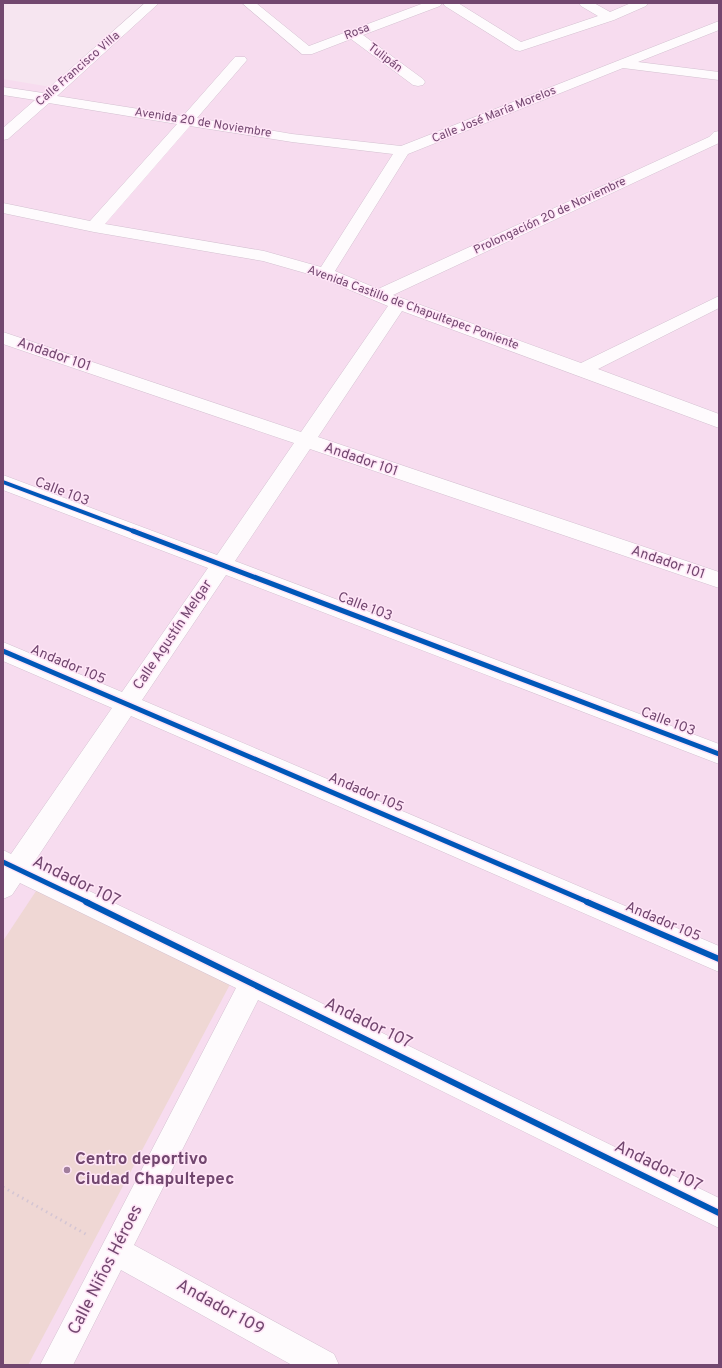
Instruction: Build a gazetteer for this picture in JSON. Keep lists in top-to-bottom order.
{
  "streets": {
    "street": [
      "Rosa",
      "Tulipán",
      "Calle Francisco Villa",
      "Calle José María Morelos",
      "Avenida 20 de Noviembre",
      "Prolongación 20 de Noviembre",
      "Avenida Castillo de Chapultepec Poniente",
      "Andador 101",
      "Calle 103",
      "Calle Agustín Melgar",
      "Andador 105",
      "Andador 107",
      "Calle Niños Héroes",
      "Andador 109"
    ]
  },
  "crossings": [
    ["Rosa", "Tulipán"],
    ["Calle Francisco Villa", "Avenida 20 de Noviembre"],
    ["Calle José María Morelos", "Avenida 20 de Noviembre"],
    ["Prolongación 20 de Noviembre", "Avenida Castillo de Chapultepec Poniente"],
    ["Avenida Castillo de Chapultepec Poniente", "Calle Agustín Melgar"],
    ["Andador 101", "Calle Agustín Melgar"],
    ["Calle 103", "Calle Agustín Melgar"],
    ["Calle Agustín Melgar", "Andador 105"],
    ["Calle Agustín Melgar", "Andador 107"],
    ["Andador 107", "Calle Niños Héroes"],
    ["Calle Niños Héroes", "Andador 109"]
  ],
  "places": ["Centro deportivo Ciudad Chapultepec"]
}
